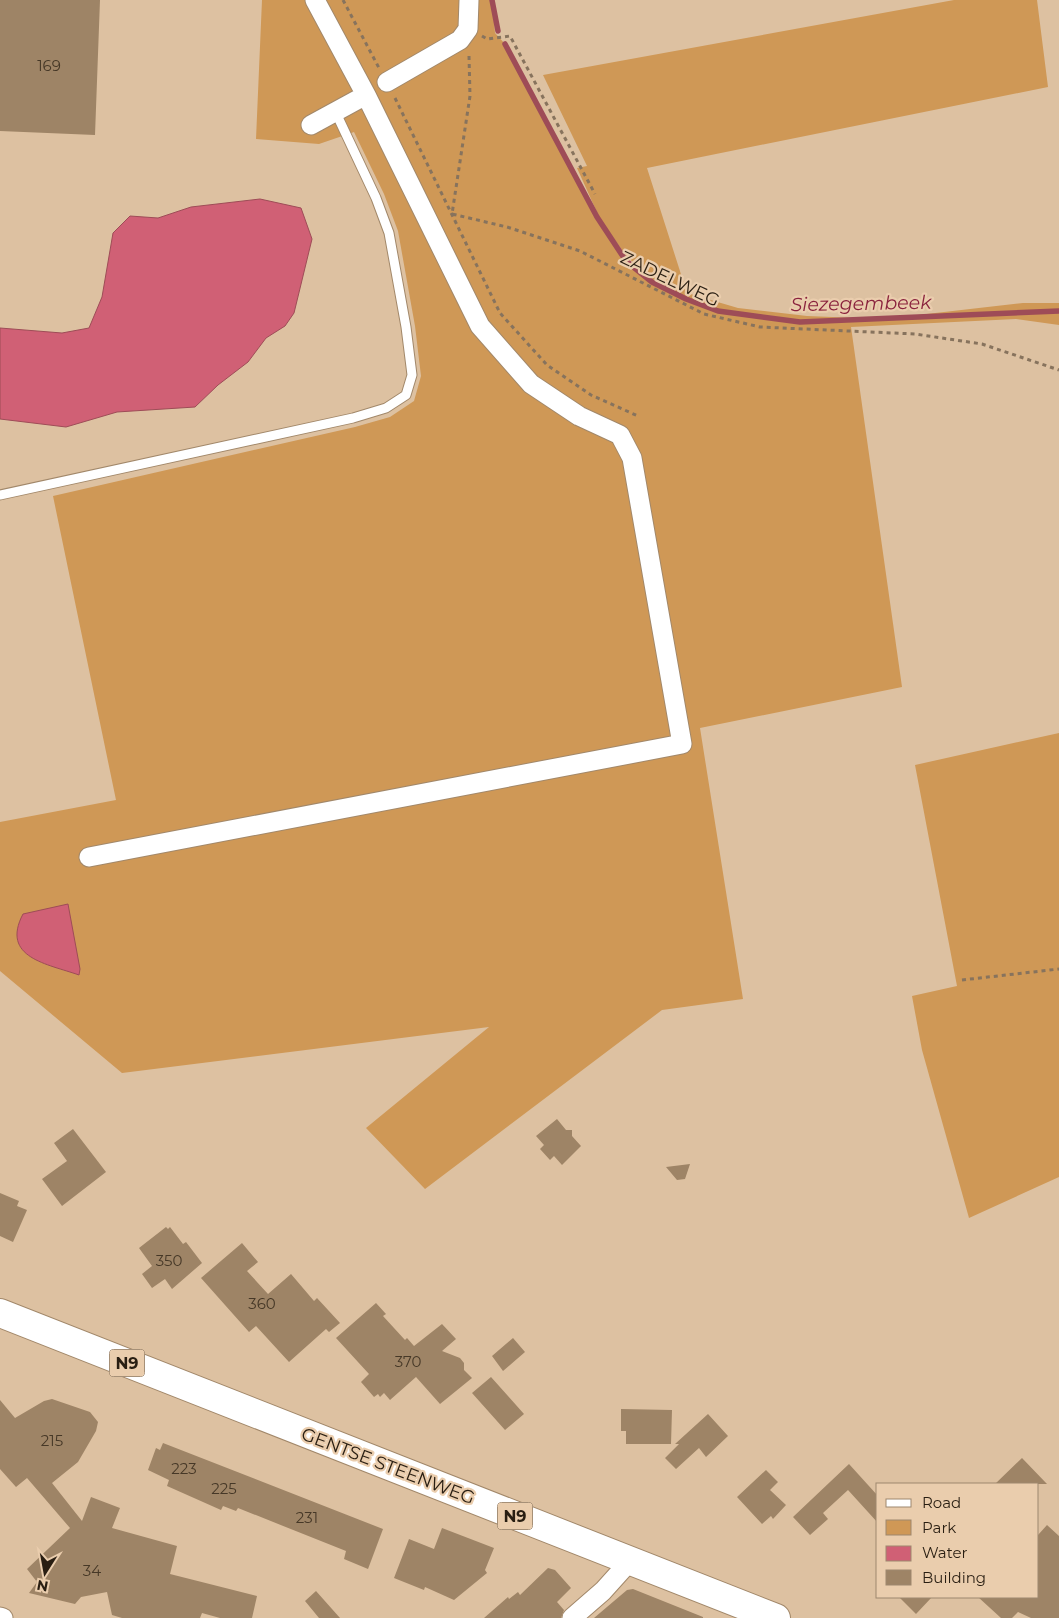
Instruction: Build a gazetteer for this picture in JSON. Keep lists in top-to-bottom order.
{
  "streets": {
    "main road": ["N9", "GENTSE STEENWEG"],
    "path": ["ZADELWEG"]
  },
  "water": ["Siezegembeek"],
  "house_numbers": [
    "169",
    "350",
    "360",
    "370",
    "215",
    "223",
    "225",
    "231",
    "34"
  ],
  "legend": [
    "Road",
    "Park",
    "Water",
    "Building"
  ],
  "north": "bottom"
}
